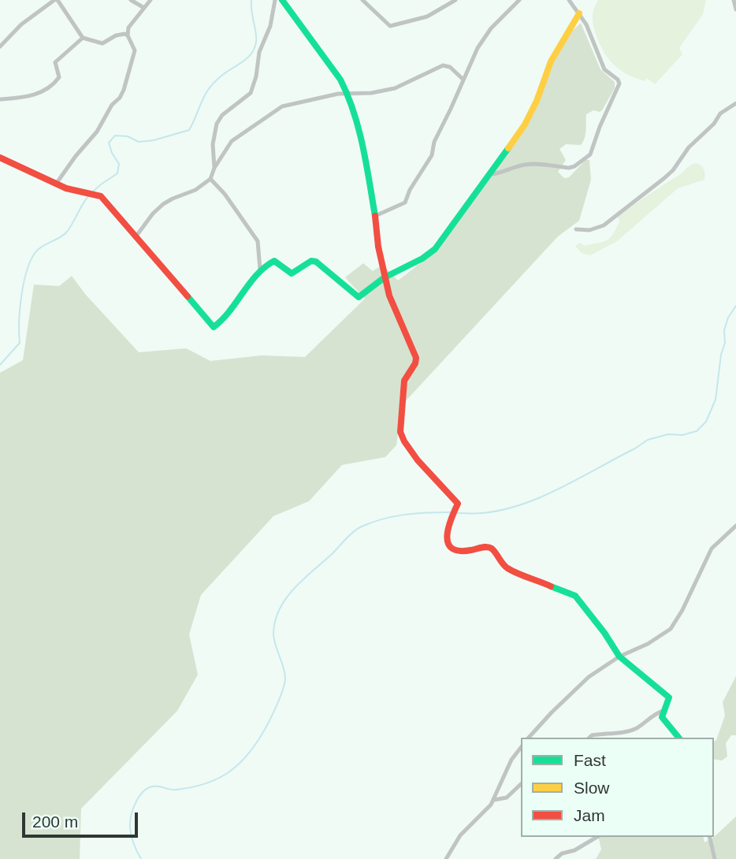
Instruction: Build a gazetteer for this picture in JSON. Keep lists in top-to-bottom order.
{
  "legend": ["Fast", "Slow", "Jam"],
  "scale_bar": "200 m"
}
